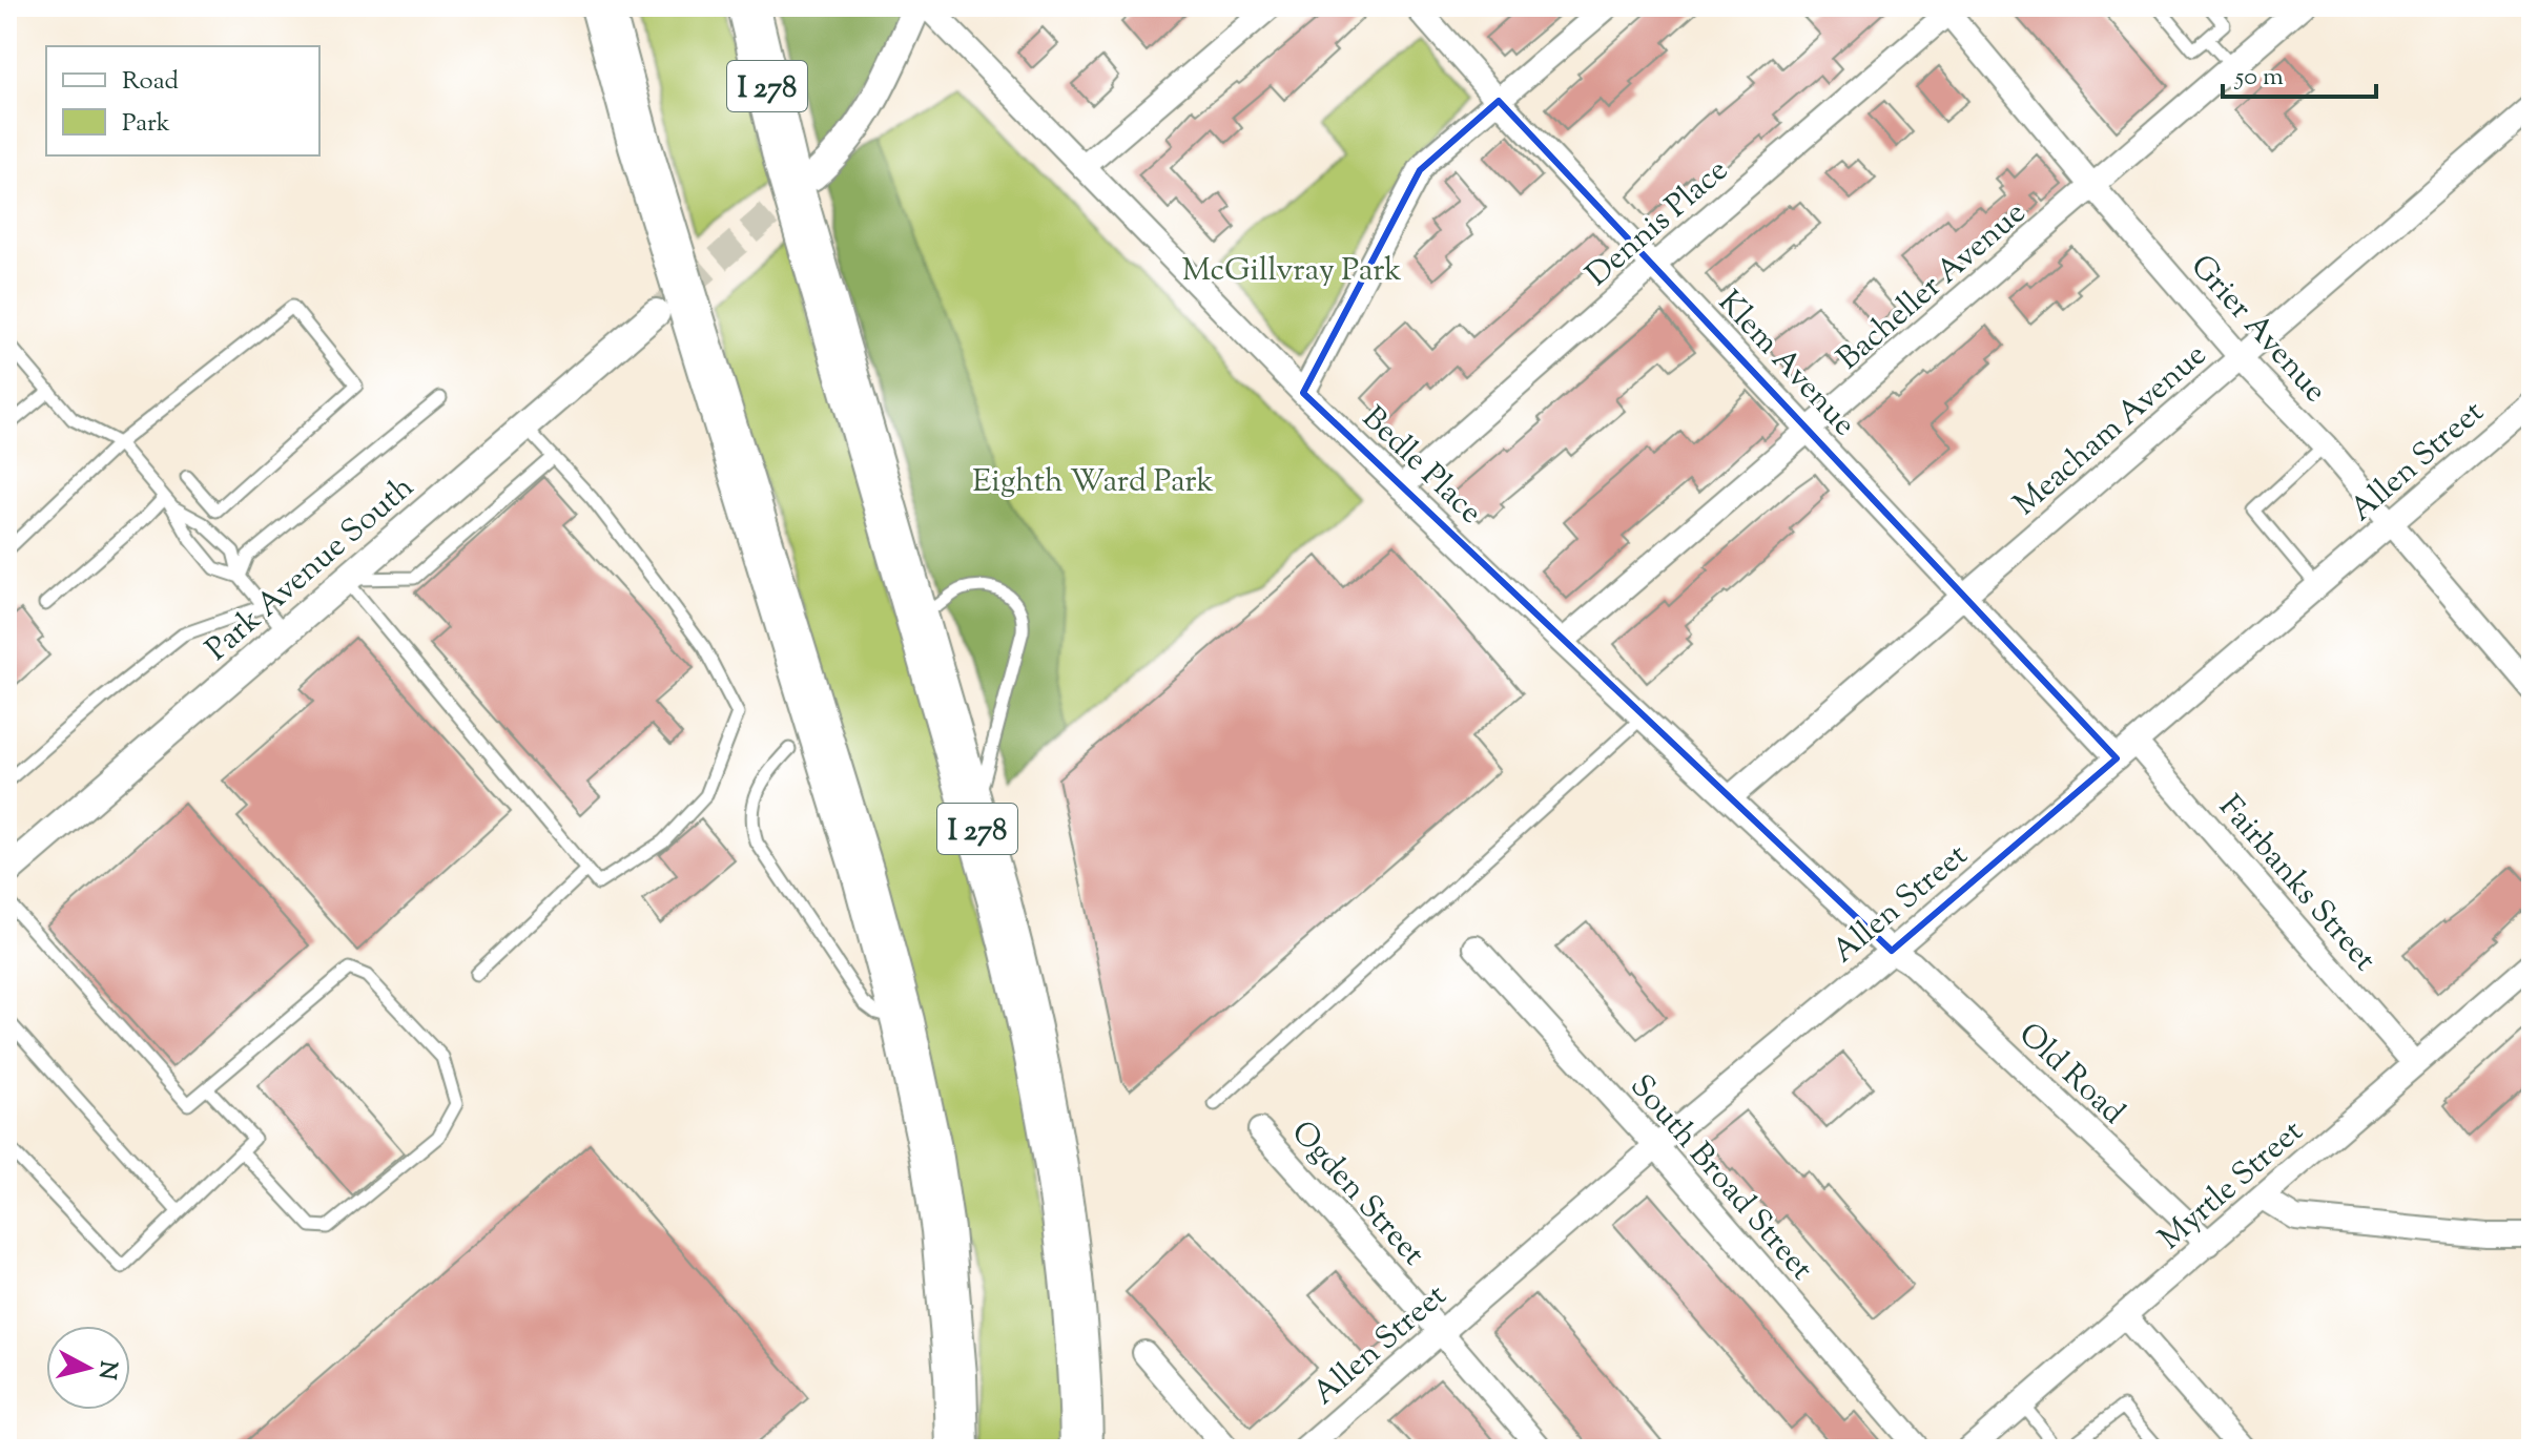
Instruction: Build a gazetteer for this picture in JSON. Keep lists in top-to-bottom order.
{
  "streets": {
    "highway": ["I 278"],
    "street": [
      "Dennis Place",
      "Bacheller Avenue",
      "Grier Avenue",
      "Klem Avenue",
      "Meacham Avenue",
      "Allen Street",
      "Bedle Place",
      "Park Avenue South",
      "Fairbanks Street",
      "Old Road",
      "South Broad Street",
      "Myrtle Street",
      "Ogden Street"
    ]
  },
  "crossings": [
    ["Dennis Place", "Grier Avenue"],
    ["Dennis Place", "Klem Avenue"],
    ["Dennis Place", "Bedle Place"],
    ["Bacheller Avenue", "Grier Avenue"],
    ["Bacheller Avenue", "Klem Avenue"],
    ["Bacheller Avenue", "Bedle Place"],
    ["Grier Avenue", "Meacham Avenue"],
    ["Grier Avenue", "Allen Street"],
    ["Klem Avenue", "Meacham Avenue"],
    ["Klem Avenue", "Allen Street"],
    ["Meacham Avenue", "Bedle Place"],
    ["Allen Street", "Bedle Place"],
    ["Allen Street", "Fairbanks Street"],
    ["Allen Street", "Old Road"],
    ["Allen Street", "South Broad Street"],
    ["Allen Street", "Ogden Street"],
    ["Bedle Place", "Old Road"],
    ["Fairbanks Street", "Myrtle Street"],
    ["Old Road", "Myrtle Street"]
  ],
  "parks": ["McGillvray Park", "Eighth Ward Park"],
  "legend": ["Road", "Park"],
  "scale_bar": "50 m",
  "north": "right"
}
